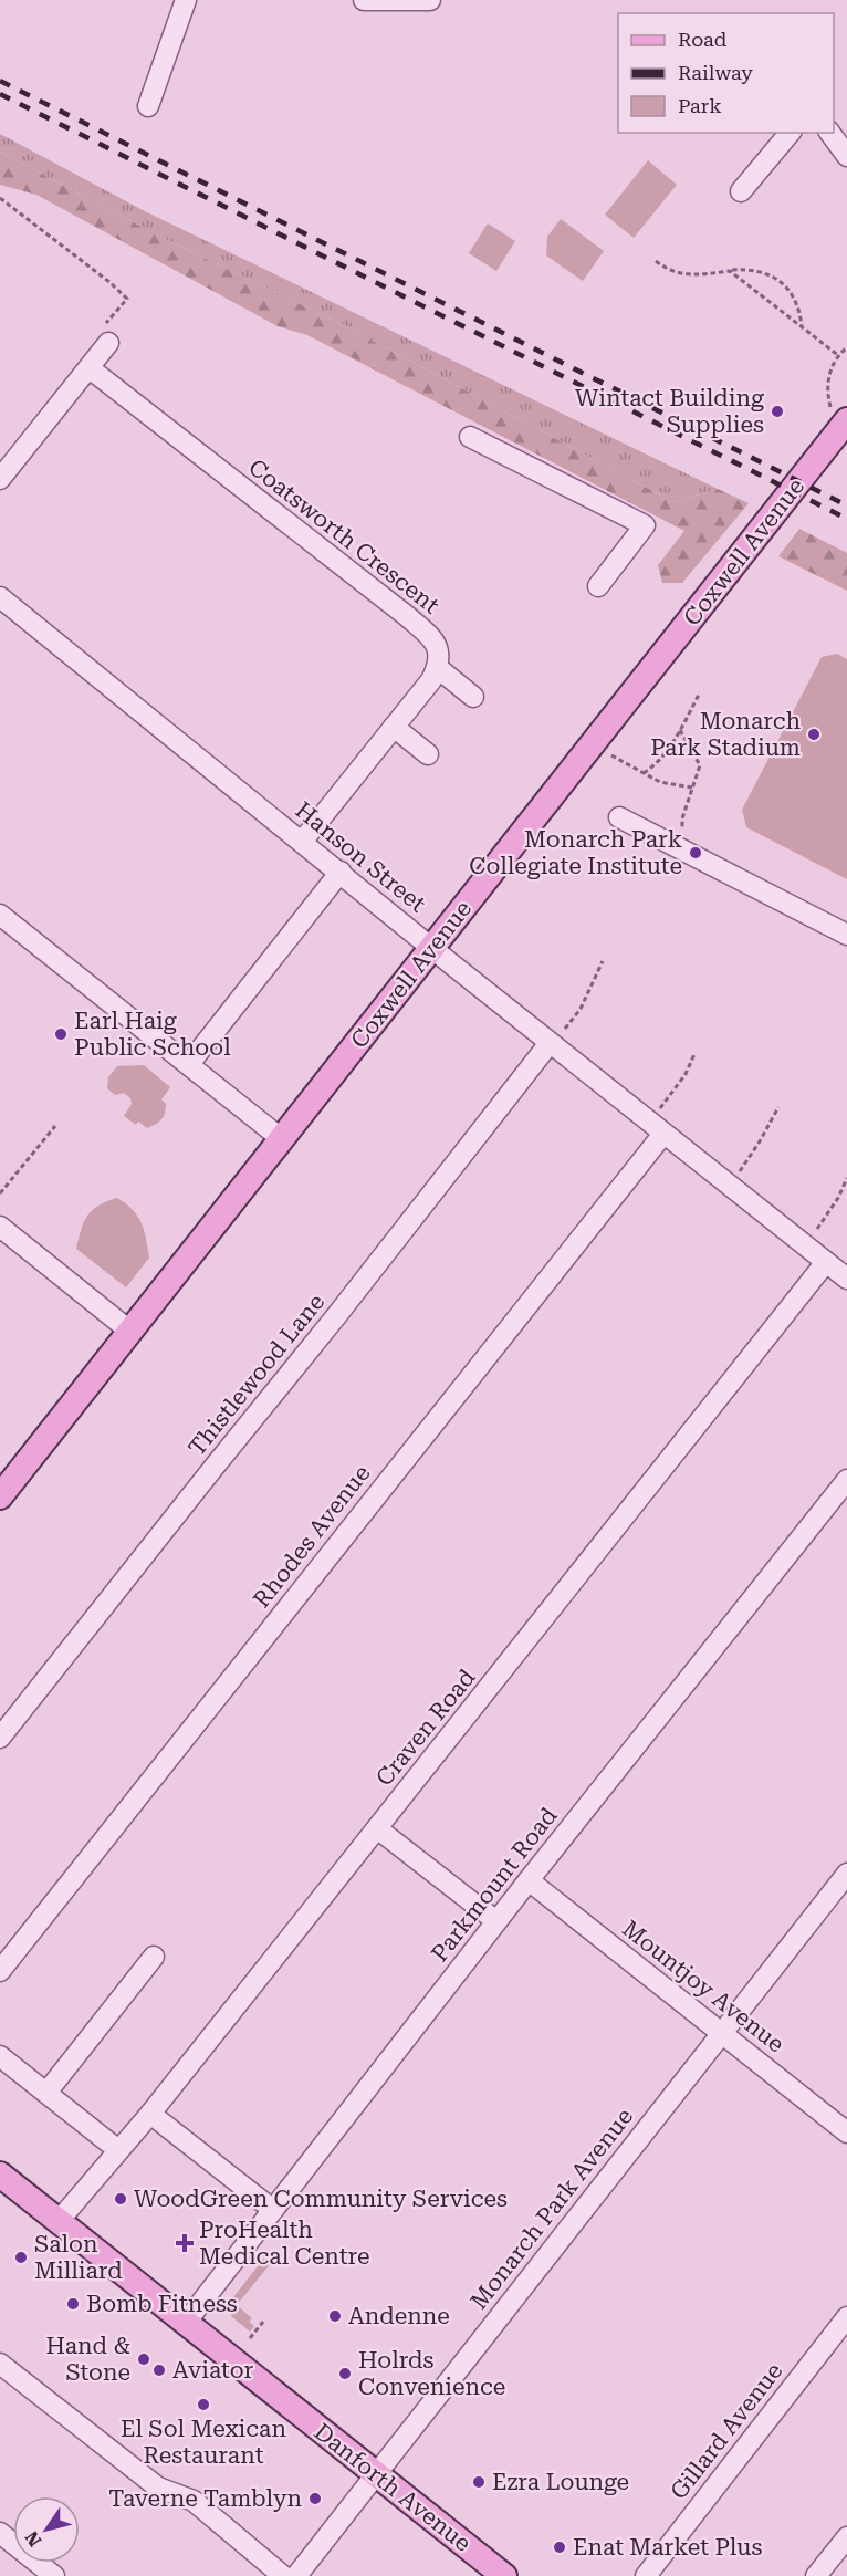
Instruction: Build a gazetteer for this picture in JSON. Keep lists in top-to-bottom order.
{
  "streets": {
    "main road": ["Coxwell Avenue", "Danforth Avenue"],
    "street": [
      "Coatsworth Crescent",
      "Hanson Street",
      "Thistlewood Lane",
      "Rhodes Avenue",
      "Craven Road",
      "Parkmount Road",
      "Mountjoy Avenue",
      "Monarch Park Avenue",
      "Gillard Avenue"
    ]
  },
  "crossings": [
    ["Coxwell Avenue", "Hanson Street"],
    ["Hanson Street", "Thistlewood Lane"],
    ["Hanson Street", "Rhodes Avenue"],
    ["Hanson Street", "Craven Road"],
    ["Craven Road", "Danforth Avenue"],
    ["Parkmount Road", "Mountjoy Avenue"],
    ["Parkmount Road", "Danforth Avenue"],
    ["Mountjoy Avenue", "Monarch Park Avenue"],
    ["Monarch Park Avenue", "Danforth Avenue"]
  ],
  "places": {
    "other": [
      "Wintact Building Supplies",
      "Monarch Park Stadium",
      "Monarch Park Collegiate Institute",
      "Earl Haig Public School",
      "WoodGreen Community Services",
      "Salon Milliard",
      "Bomb Fitness",
      "Andenne",
      "Hand & Stone",
      "Aviator",
      "Holrds Convenience",
      "El Sol Mexican Restaurant",
      "Ezra Lounge",
      "Taverne Tamblyn",
      "Enat Market Plus"
    ],
    "health": ["ProHealth Medical Centre"]
  },
  "legend": ["Road", "Railway", "Park"],
  "north": "bottom left"
}
